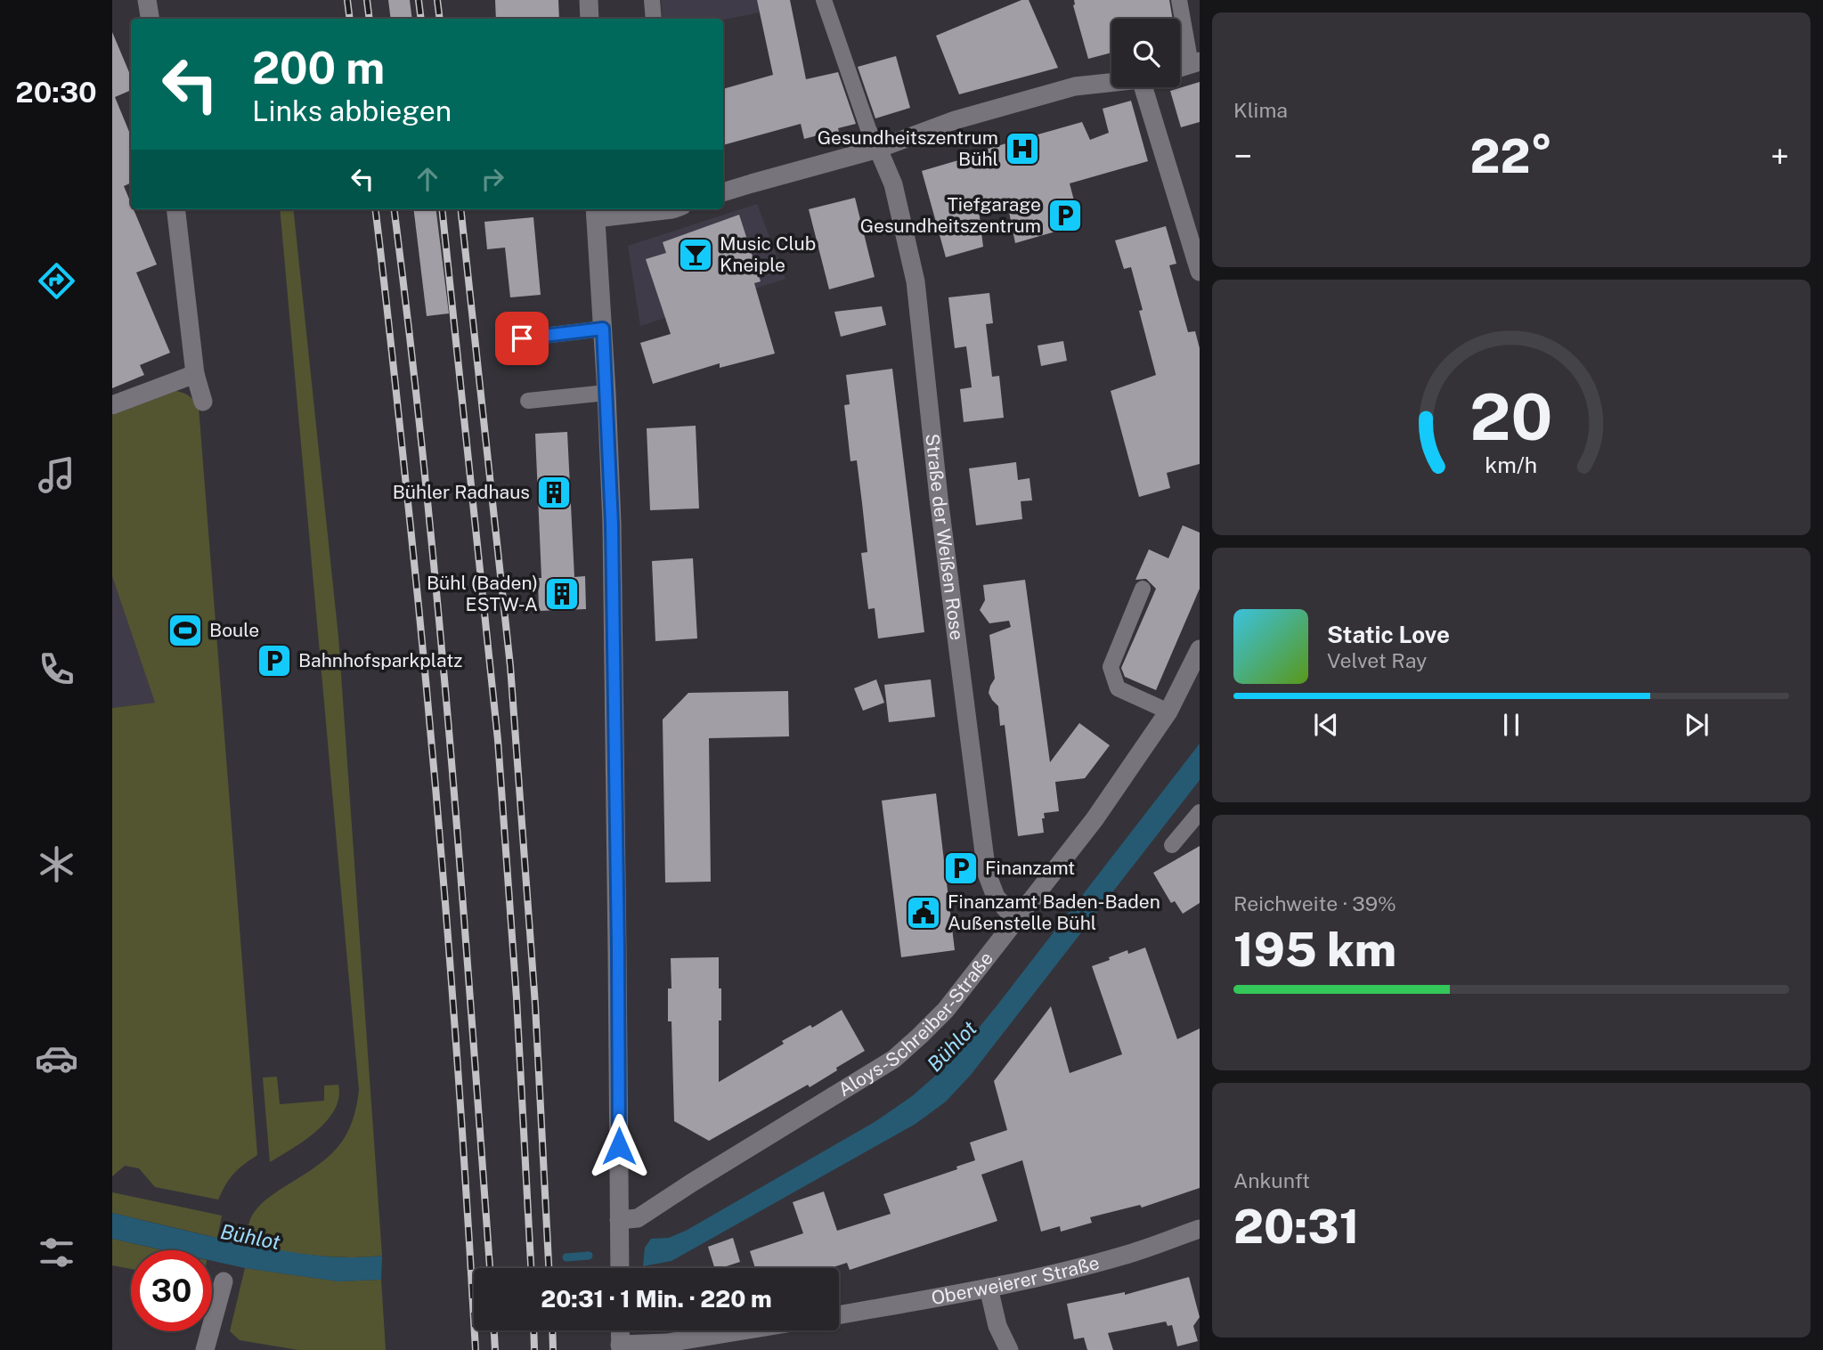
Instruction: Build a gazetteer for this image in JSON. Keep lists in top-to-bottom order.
{
  "streets": {
    "street": ["Straße der Weißen Rose", "Aloys-Schreiber-Straße", "Oberweierer Straße"]
  },
  "crossings": [
    ["Straße der Weißen Rose", "Aloys-Schreiber-Straße"]
  ],
  "water": ["Bühlot"],
  "places": {
    "hospital": ["Gesundheitszentrum Bühl"],
    "parking": ["Tiefgarage Gesundheitszentrum", "Bahnhofsparkplatz", "Finanzamt"],
    "bar": ["Music Club Kneiple"],
    "building": ["Bühler Radhaus", "Bühl (Baden) ESTW-A"],
    "sports": ["Boule"],
    "public building": ["Finanzamt Baden-Baden Außenstelle Bühl"]
  },
  "page": {
    "tabs": "20:30",
    "tile": [
      "Klima",
      ["Reichweite · 39%", "195 km"],
      ["Ankunft", "20:31"]
    ],
    "turn": ["200 m", "Links abbiegen"],
    "heat": ["−", "22°", "+"],
    "song": ["Static Love", "Velvet Ray"],
    "limit": "30",
    "trip": "20:31 · 1 Min. · 220 m",
    "gauge": ["20", "km/h"]
  }
}
